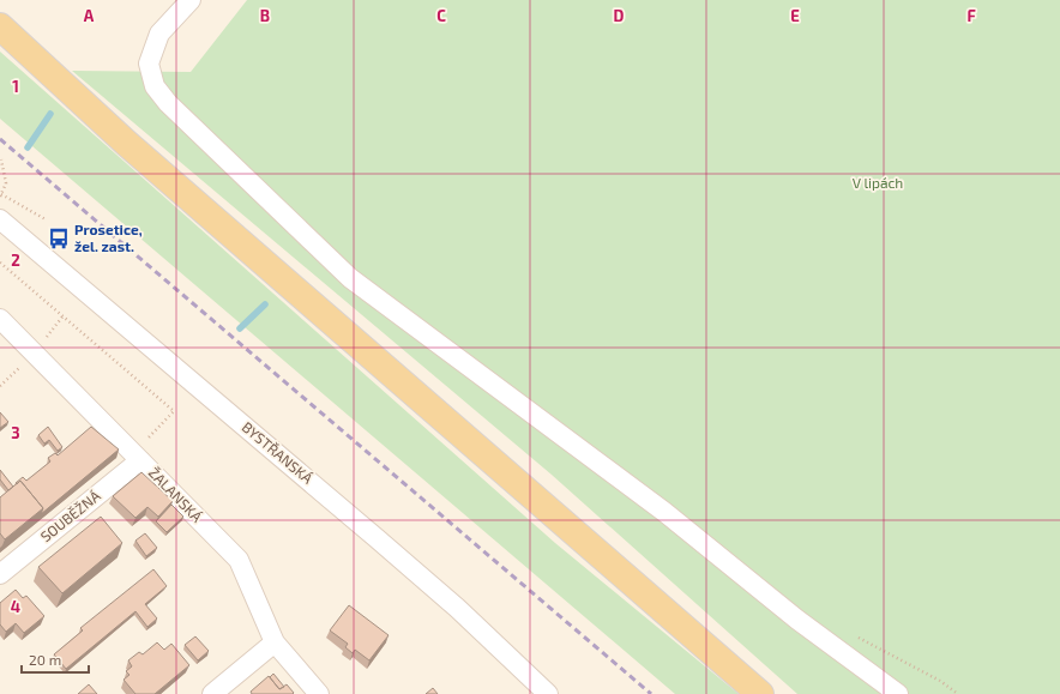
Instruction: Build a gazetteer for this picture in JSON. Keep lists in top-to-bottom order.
{
  "streets": {
    "street": ["BYSTŘANSKÁ", "ŽALANSKÁ", "SOUBĚŽNÁ"]
  },
  "crossings": [
    ["ŽALANSKÁ", "SOUBĚŽNÁ"]
  ],
  "parks": ["V lipách"],
  "places": {
    "bus stop": ["Prosetice, žel. zast."]
  },
  "scale_bar": "20 m",
  "grid": {
    "columns": [
      "A",
      "B",
      "C",
      "D",
      "E",
      "F"
    ],
    "rows": [
      "1",
      "2",
      "3",
      "4"
    ]
  }
}
